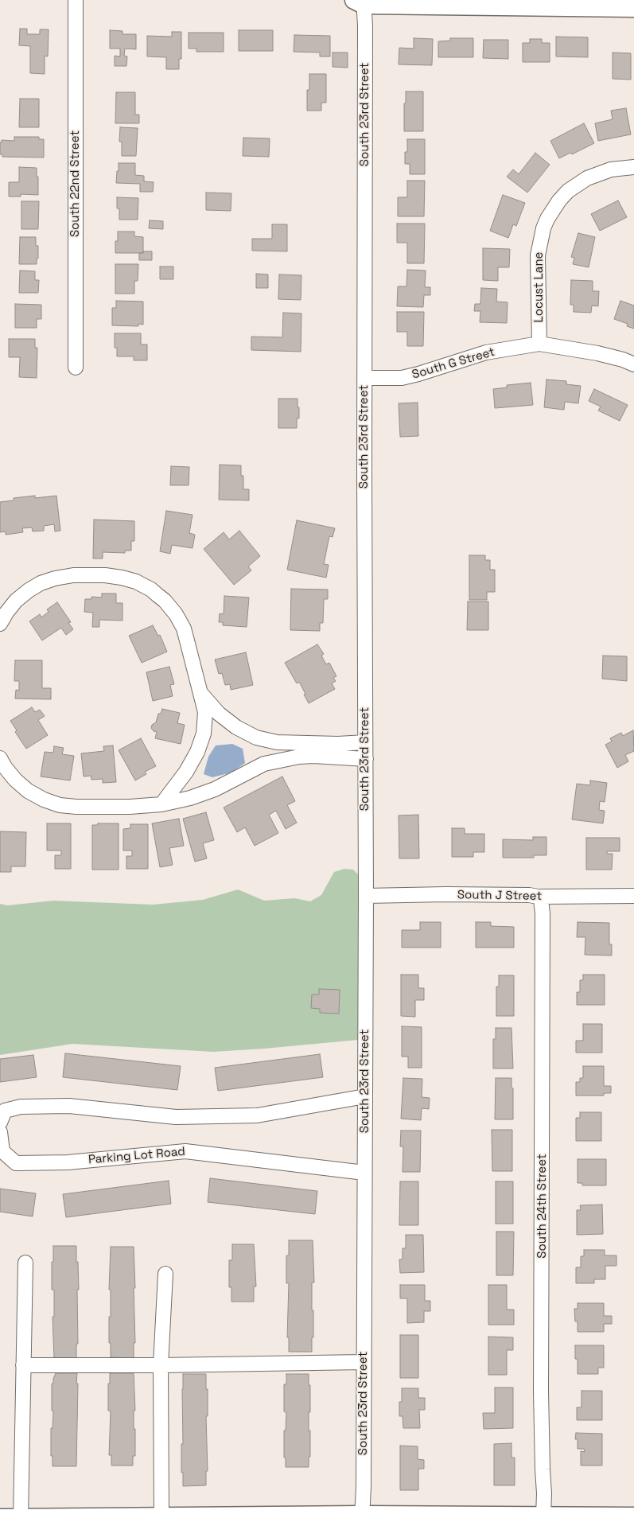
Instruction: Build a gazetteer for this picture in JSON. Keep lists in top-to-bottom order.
{
  "streets": {
    "street": [
      "South 23rd Street",
      "South 22nd Street",
      "Locust Lane",
      "South G Street",
      "South J Street",
      "Parking Lot Road",
      "South 24th Street"
    ]
  },
  "crossings": [
    ["South 23rd Street", "South G Street"],
    ["South 23rd Street", "South J Street"],
    ["South 23rd Street", "Parking Lot Road"],
    ["Locust Lane", "South G Street"],
    ["South J Street", "South 24th Street"]
  ]
}
